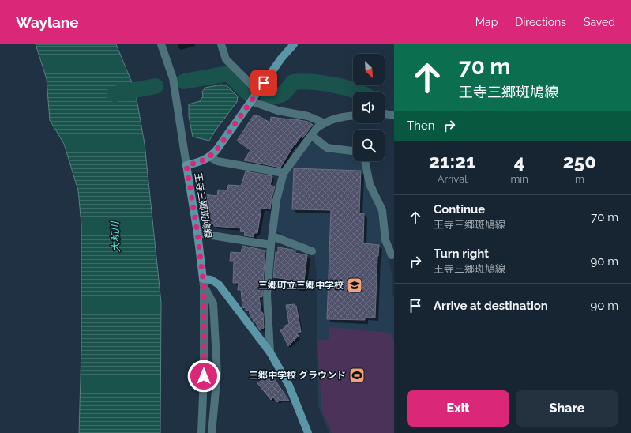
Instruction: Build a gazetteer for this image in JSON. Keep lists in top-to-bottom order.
{
  "streets": {
    "main road": ["王寺三郷斑鳩線"]
  },
  "water": ["大和川"],
  "places": {
    "school or university": ["三郷町立三郷中学校"],
    "sports": ["三郷中学校 グラウンド"]
  },
  "north": "bottom right",
  "page": {
    "header": "Waylane",
    "nav": ["Map", "Directions", "Saved"],
    "turn": ["70 m", "王寺三郷斑鳩線"],
    "then": "Then",
    "eta": [
      "21:21",
      "Arrival",
      "4",
      "min",
      "250",
      "m"
    ],
    "list": [
      {
        "name": "Continue",
        "note": "王寺三郷斑鳩線",
        "value": "70 m"
      },
      {
        "name": "Turn right",
        "note": "王寺三郷斑鳩線",
        "value": "90 m"
      },
      {
        "name": "Arrive at destination",
        "value": "90 m"
      }
    ],
    "buttons": ["Exit", "Share"]
  }
}
